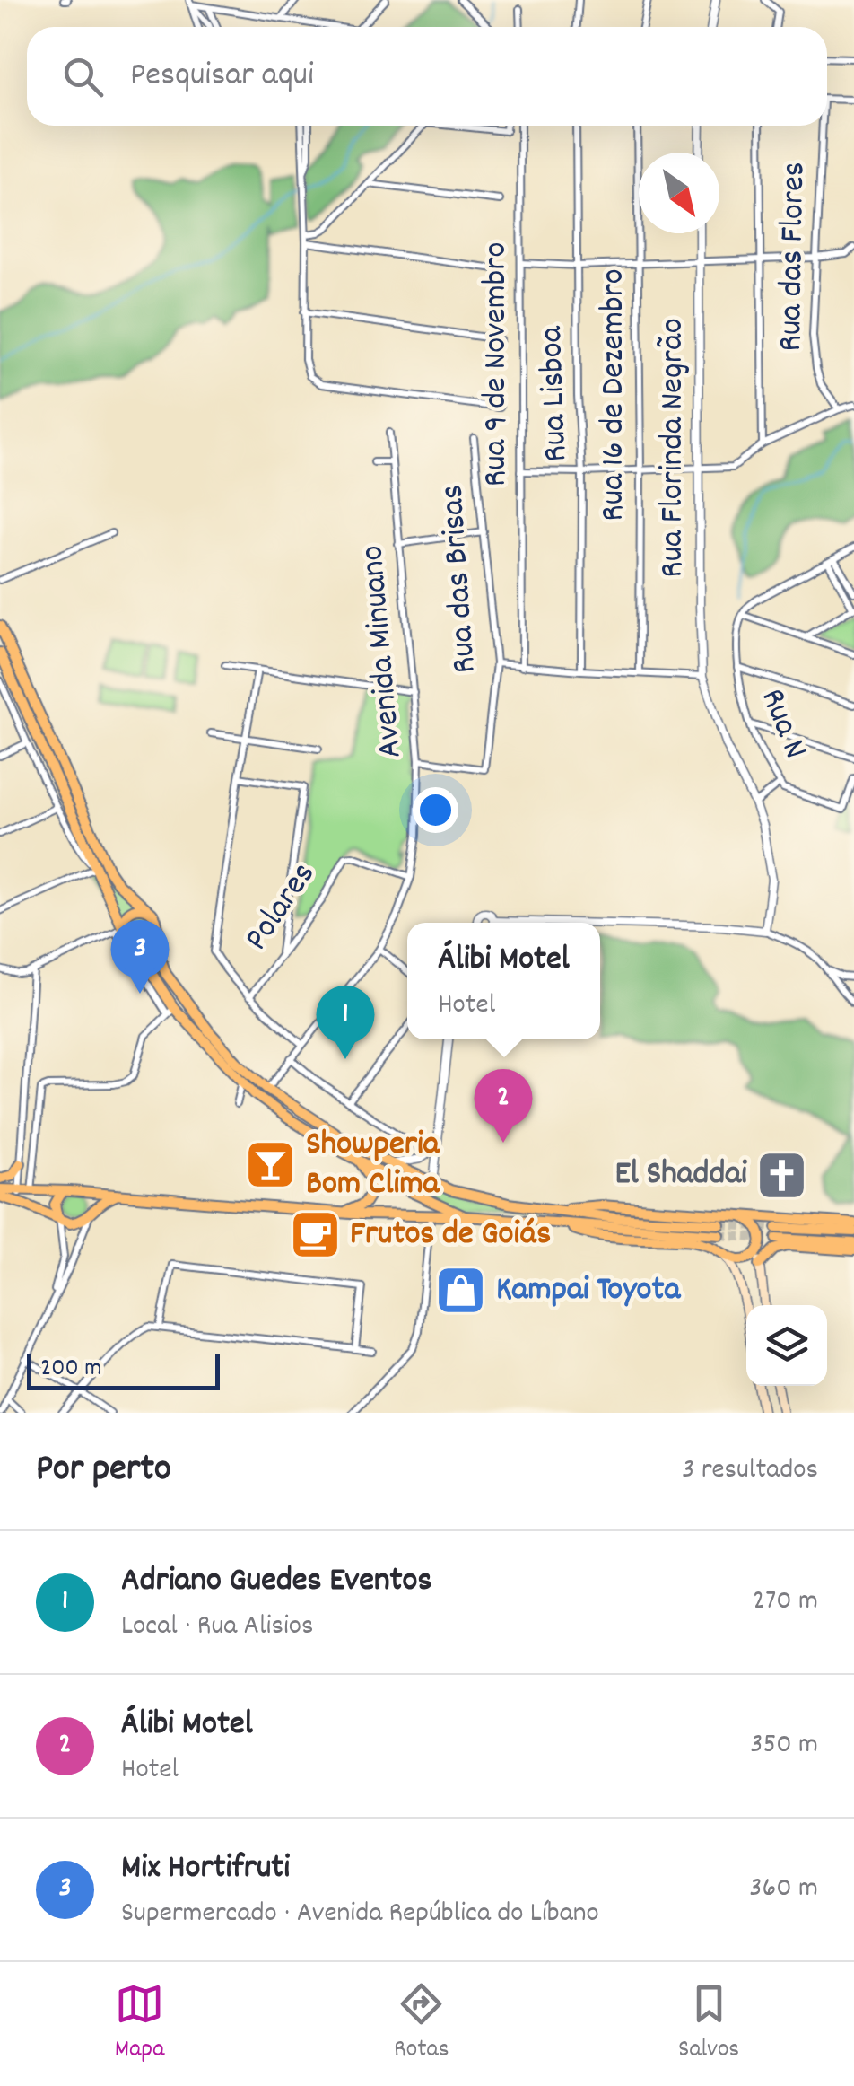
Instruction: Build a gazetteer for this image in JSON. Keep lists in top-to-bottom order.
{
  "streets": {
    "street": [
      "Rua das Flores",
      "Rua 9 de Novembro",
      "Rua Lisboa",
      "Rua 16 de Dezembro",
      "Rua Florinda Negrão",
      "Rua das Brisas",
      "Avenida Minuano",
      "Rua N",
      "Polares"
    ]
  },
  "crossings": [
    ["Rua das Brisas", "Avenida Minuano"],
    ["Avenida Minuano", "Polares"]
  ],
  "places": {
    "bar": ["Showperia Bom Clima"],
    "church": ["El Shaddai"],
    "cafe": ["Frutos de Goiás"],
    "shop": ["Kampai Toyota"]
  },
  "scale_bar": "200 m",
  "north": "bottom right",
  "page": {
    "search": "Pesquisar aqui",
    "pins": ["3", "1", "2"],
    "popup": ["Álibi Motel", "Hotel"],
    "scale": "200 m",
    "heading": ["Por perto", "3 resultados"],
    "list": [
      {
        "mark": "1",
        "name": "Adriano Guedes Eventos",
        "note": "Local · Rua Alisios",
        "value": "270 m"
      },
      {
        "mark": "2",
        "name": "Álibi Motel",
        "note": "Hotel",
        "value": "350 m"
      },
      {
        "mark": "3",
        "name": "Mix Hortifruti",
        "note": "Supermercado · Avenida República do Líbano",
        "value": "360 m"
      }
    ],
    "nav": ["Mapa", "Rotas", "Salvos"]
  }
}
